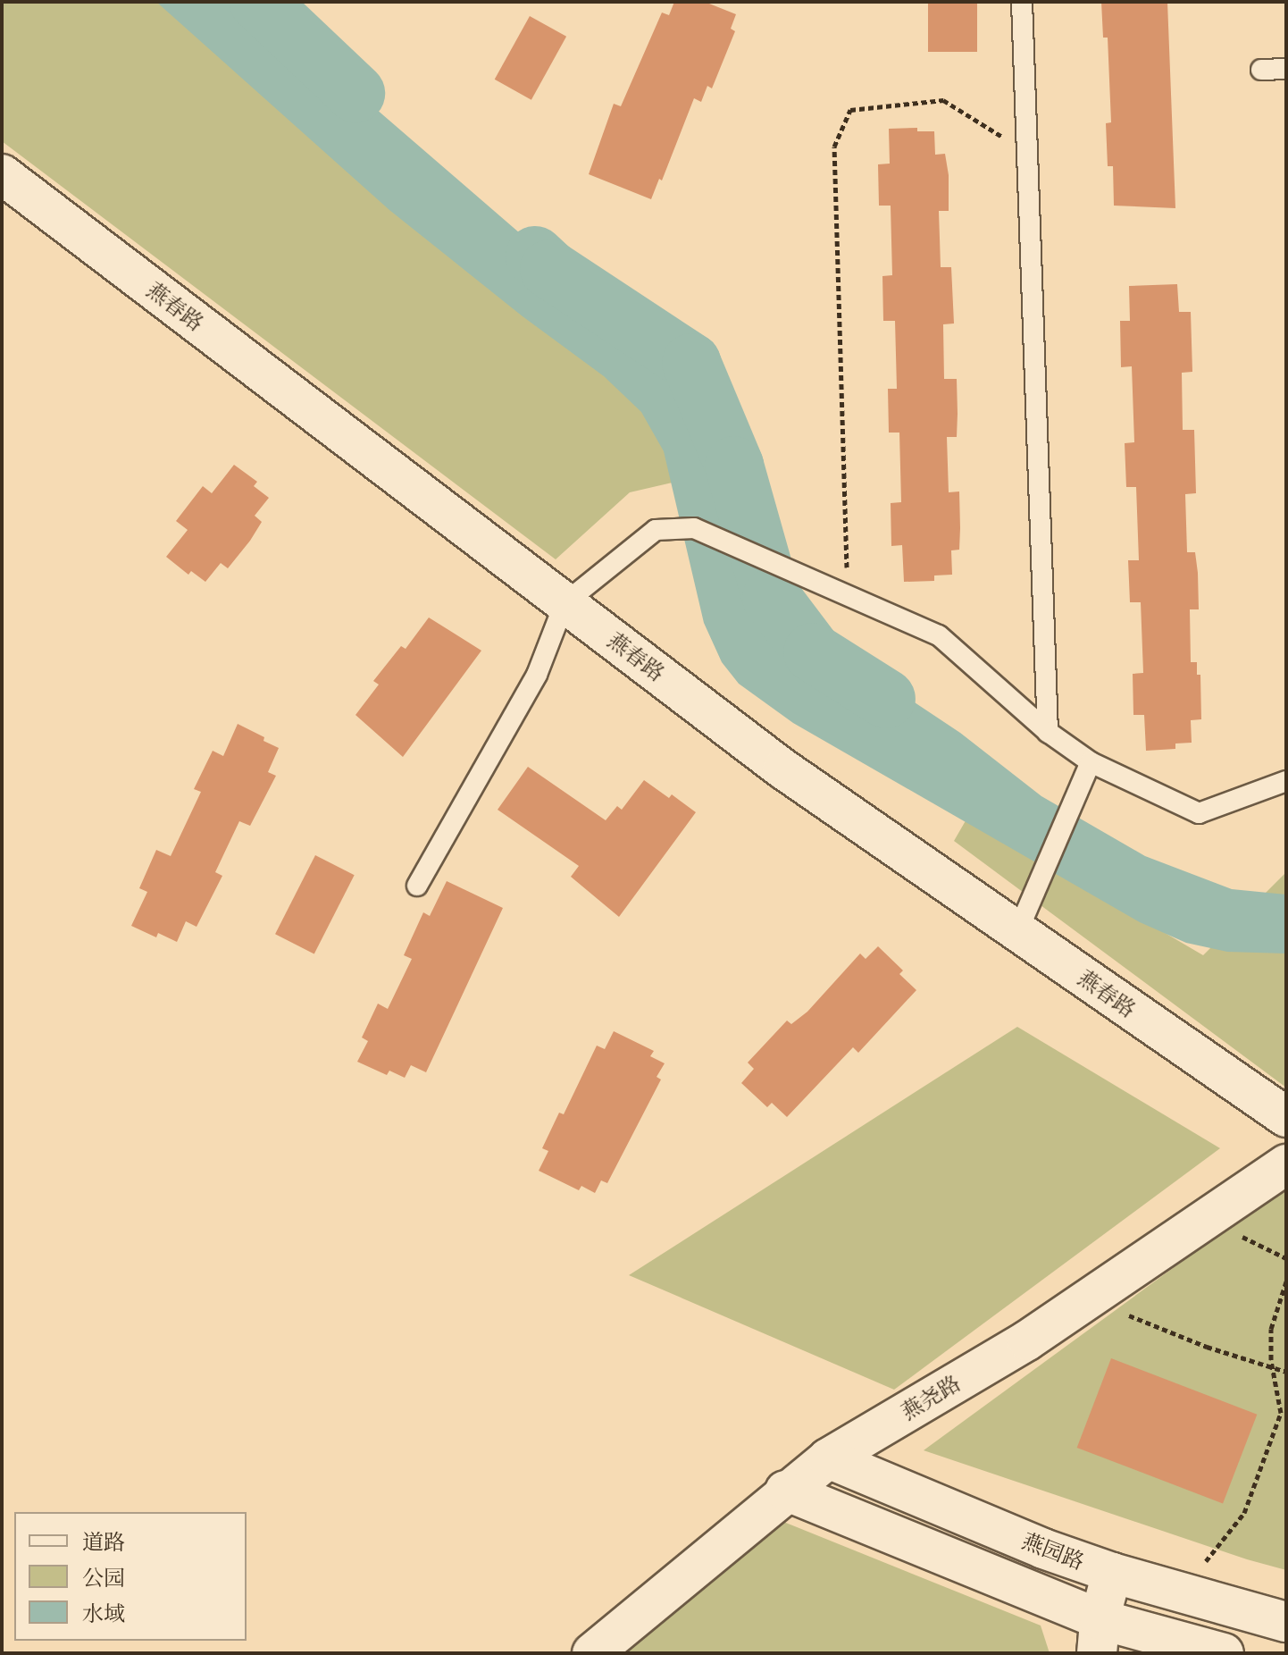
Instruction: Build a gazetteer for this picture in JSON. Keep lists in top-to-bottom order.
{
  "streets": {
    "street": ["燕春路", "燕尧路", "燕园路"]
  },
  "crossings": [
    ["燕尧路", "燕园路"]
  ],
  "legend": ["道路", "公园", "水域"]
}
